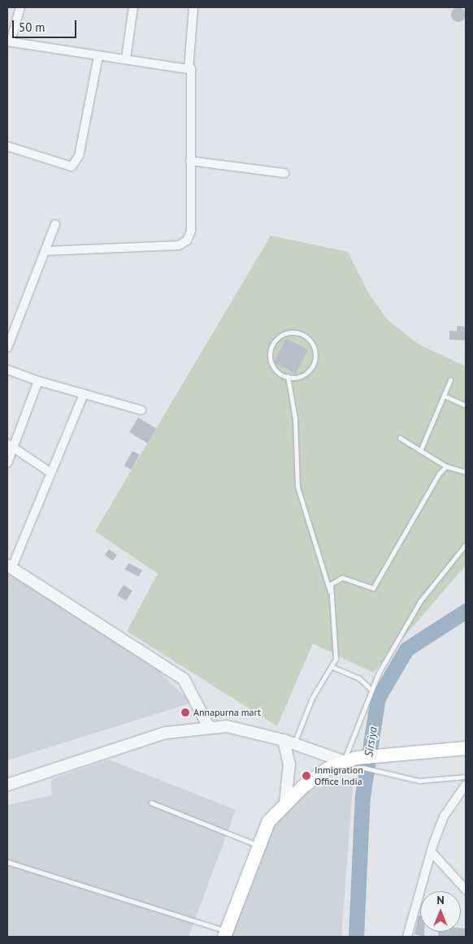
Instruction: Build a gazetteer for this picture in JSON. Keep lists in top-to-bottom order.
{
  "water": ["Sirsiya"],
  "places": ["Annapurna mart", "Inmigration Office India"],
  "scale_bar": "50 m",
  "north": "top"
}
